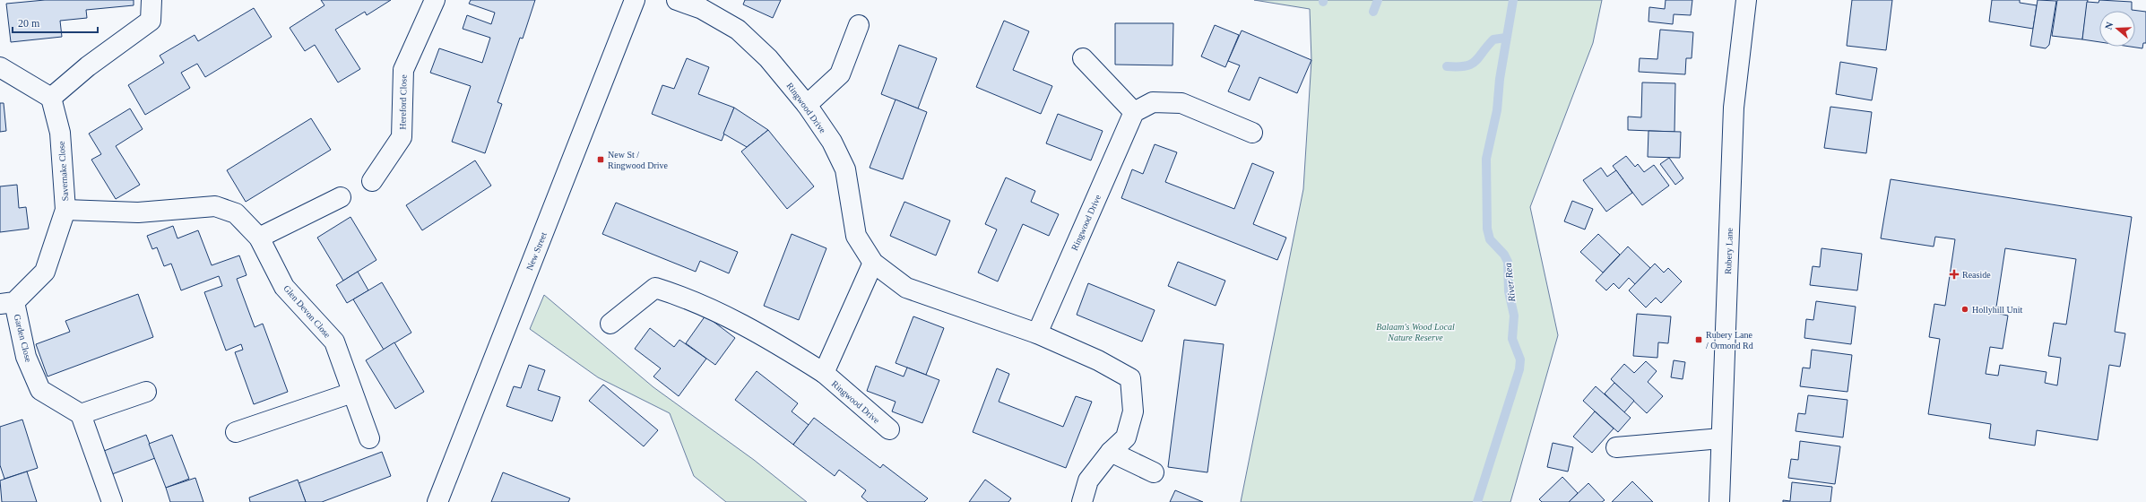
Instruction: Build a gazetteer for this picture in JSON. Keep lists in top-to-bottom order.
{
  "streets": {
    "street": [
      "Hereford Close",
      "Ringwood Drive",
      "Savernake Close",
      "New Street",
      "Rubery Lane",
      "Glen Devon Close",
      "Garden Close"
    ]
  },
  "crossings": [
    ["Savernake Close", "Glen Devon Close"],
    ["Savernake Close", "Garden Close"]
  ],
  "water": ["River Rea"],
  "parks": ["Balaam's Wood Local Nature Reserve"],
  "places": {
    "transit": ["New St / Ringwood Drive", "Rubery Lane / Ormond Rd"],
    "health": ["Reaside"],
    "other": ["Hollyhill Unit"]
  },
  "scale_bar": "20 m",
  "north": "left"
}
